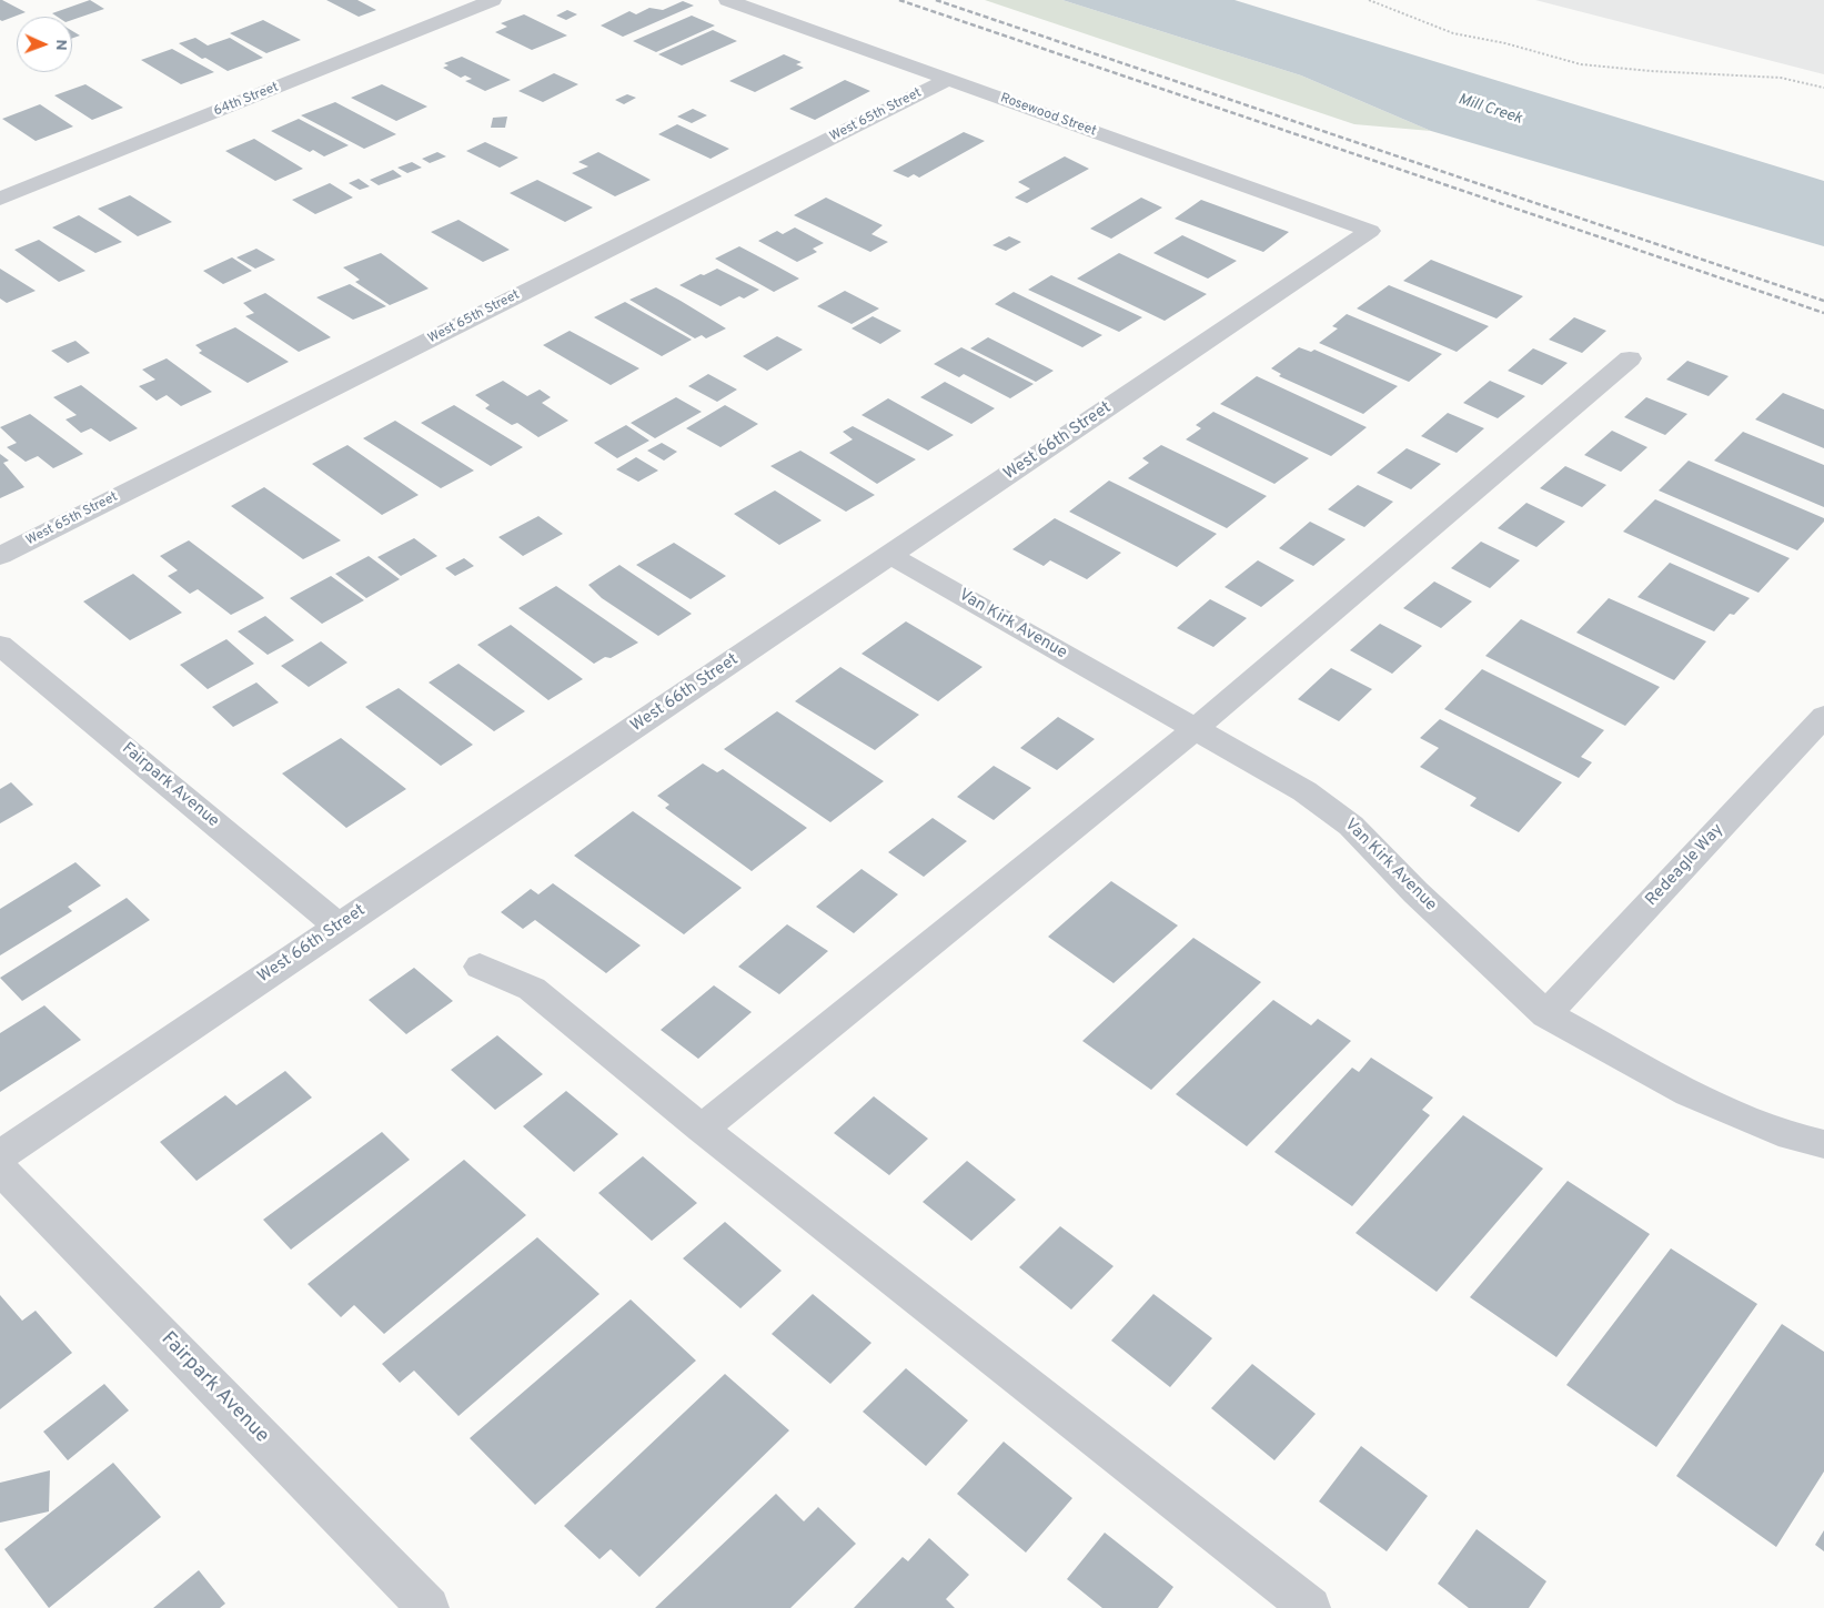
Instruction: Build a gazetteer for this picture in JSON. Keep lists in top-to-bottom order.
{
  "streets": {
    "street": [
      "64th Street",
      "West 65th Street",
      "Rosewood Street",
      "West 66th Street",
      "Van Kirk Avenue",
      "Fairpark Avenue",
      "Redeagle Way"
    ]
  },
  "crossings": [
    ["West 65th Street", "Rosewood Street"],
    ["Rosewood Street", "West 66th Street"],
    ["West 66th Street", "Van Kirk Avenue"],
    ["West 66th Street", "Fairpark Avenue"],
    ["Van Kirk Avenue", "Redeagle Way"]
  ],
  "water": ["Mill Creek"],
  "north": "right"
}
